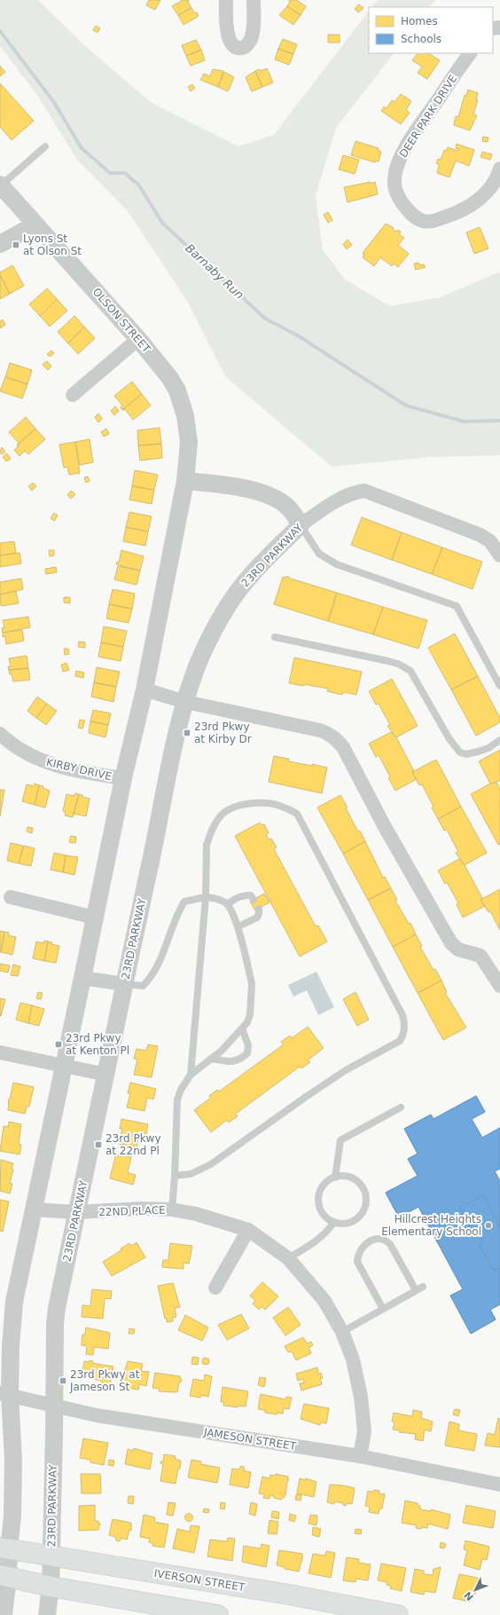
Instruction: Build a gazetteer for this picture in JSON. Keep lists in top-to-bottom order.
{
  "streets": {
    "main road": ["IVERSON STREET"],
    "street": [
      "DEER PARK DRIVE",
      "OLSON STREET",
      "23RD PARKWAY",
      "KIRBY DRIVE",
      "22ND PLACE",
      "JAMESON STREET"
    ]
  },
  "crossings": [
    ["23RD PARKWAY", "22ND PLACE"],
    ["23RD PARKWAY", "JAMESON STREET"],
    ["23RD PARKWAY", "IVERSON STREET"],
    ["22ND PLACE", "JAMESON STREET"]
  ],
  "water": ["Barnaby Run"],
  "places": {
    "transit": [
      "Lyons St at Olson St",
      "23rd Pkwy at Kirby Dr",
      "23rd Pkwy at Kenton Pl",
      "23rd Pkwy at 22nd Pl",
      "23rd Pkwy at Jameson St"
    ],
    "other": ["Hillcrest Heights Elementary School"]
  },
  "legend": ["Homes", "Schools"],
  "north": "bottom left"
}
